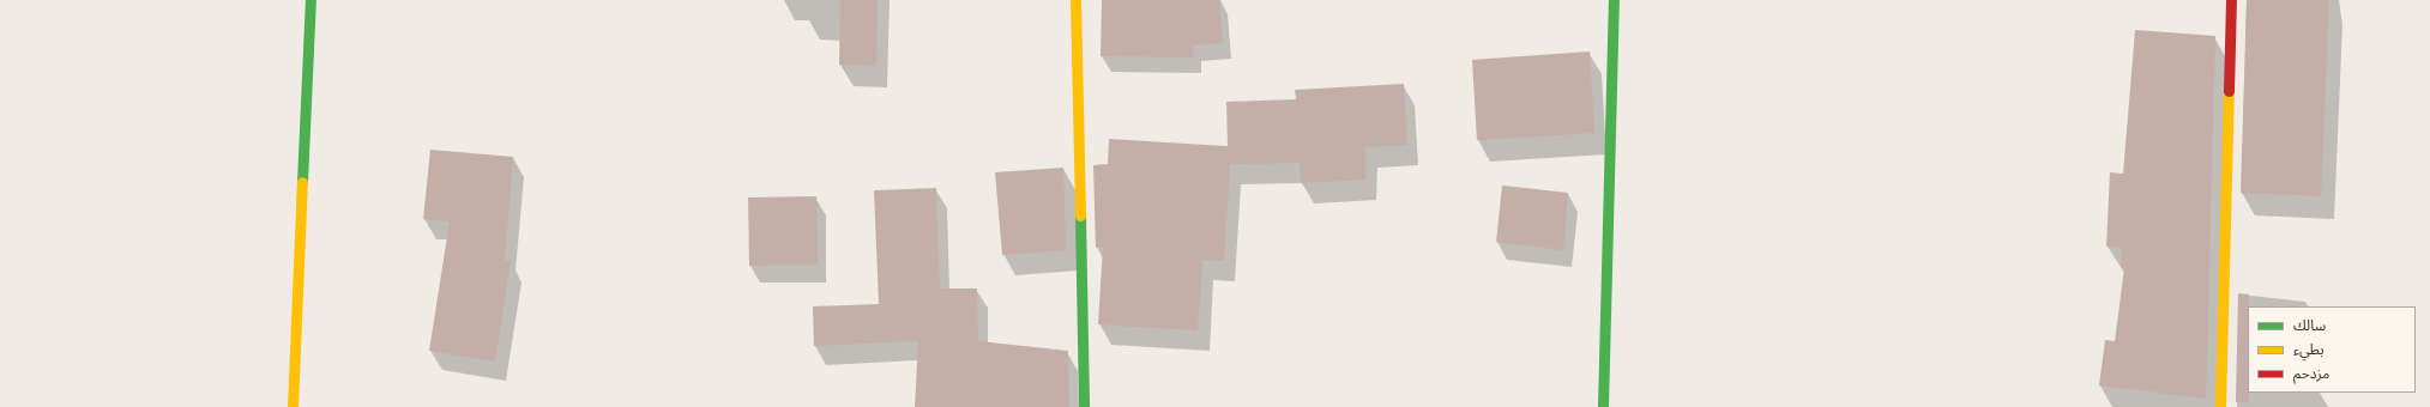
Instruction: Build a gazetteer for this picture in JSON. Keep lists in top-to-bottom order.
{
  "legend": ["سالك", "بطيء", "مزدحم"]
}
